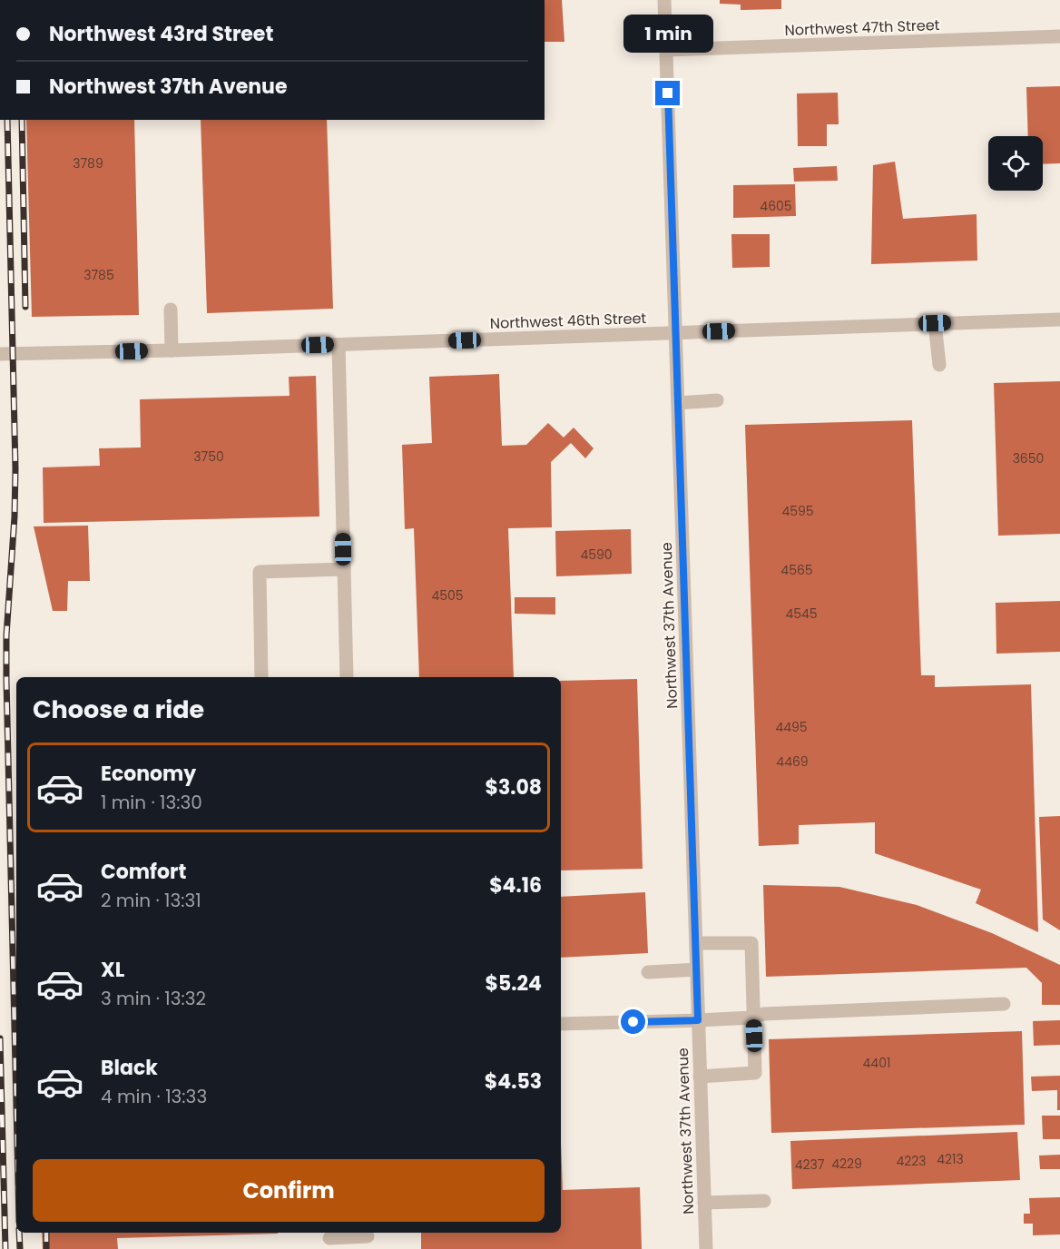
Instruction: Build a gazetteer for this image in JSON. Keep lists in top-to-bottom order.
{
  "streets": {
    "street": ["Northwest 47th Street", "Northwest 46th Street", "Northwest 37th Avenue"]
  },
  "crossings": [
    ["Northwest 47th Street", "Northwest 37th Avenue"],
    ["Northwest 46th Street", "Northwest 37th Avenue"]
  ],
  "house_numbers": [
    "3789",
    "4605",
    "3785",
    "3750",
    "3650",
    "4595",
    "4590",
    "4565",
    "4505",
    "4545",
    "4495",
    "4469",
    "4401",
    "4213",
    "4223",
    "4229",
    "4237"
  ],
  "page": {
    "banner": ["Northwest 43rd Street", "Northwest 37th Avenue"],
    "bubble": "1 min",
    "heading": "Choose a ride",
    "list": [
      {
        "name": "Economy",
        "note": "1 min · 13:30",
        "value": "$3.08"
      },
      {
        "name": "Comfort",
        "note": "2 min · 13:31",
        "value": "$4.16"
      },
      {
        "name": "XL",
        "note": "3 min · 13:32",
        "value": "$5.24"
      },
      {
        "name": "Black",
        "note": "4 min · 13:33",
        "value": "$4.53"
      }
    ],
    "buttons": "Confirm"
  }
}
